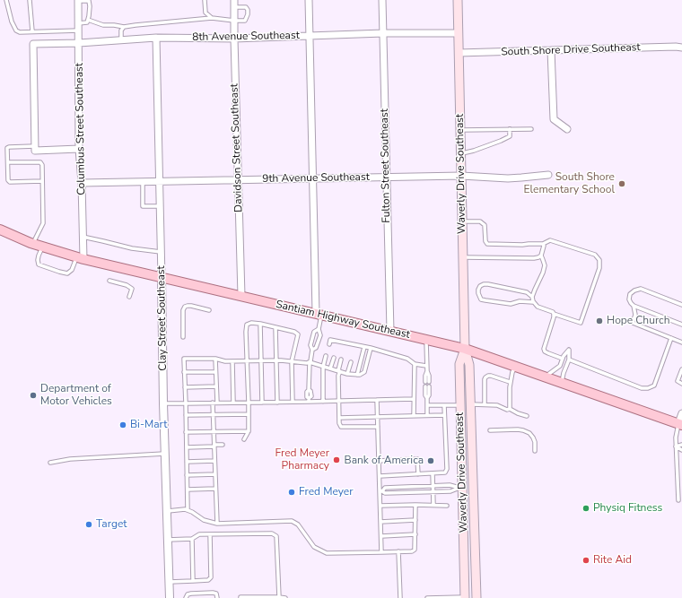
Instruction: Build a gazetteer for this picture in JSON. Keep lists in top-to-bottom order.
{
  "streets": {
    "main road": ["Waverly Drive Southeast", "Santiam Highway Southeast"],
    "street": [
      "8th Avenue Southeast",
      "South Shore Drive Southeast",
      "Columbus Street Southeast",
      "Davidson Street Southeast",
      "Fulton Street Southeast",
      "9th Avenue Southeast",
      "Clay Street Southeast"
    ]
  },
  "crossings": [
    ["8th Avenue Southeast", "Columbus Street Southeast"],
    ["8th Avenue Southeast", "Davidson Street Southeast"],
    ["8th Avenue Southeast", "Fulton Street Southeast"],
    ["8th Avenue Southeast", "Waverly Drive Southeast"],
    ["8th Avenue Southeast", "Clay Street Southeast"],
    ["South Shore Drive Southeast", "Waverly Drive Southeast"],
    ["Columbus Street Southeast", "9th Avenue Southeast"],
    ["Columbus Street Southeast", "Santiam Highway Southeast"],
    ["Davidson Street Southeast", "9th Avenue Southeast"],
    ["Davidson Street Southeast", "Santiam Highway Southeast"],
    ["Fulton Street Southeast", "9th Avenue Southeast"],
    ["Fulton Street Southeast", "Santiam Highway Southeast"],
    ["Waverly Drive Southeast", "9th Avenue Southeast"],
    ["Waverly Drive Southeast", "Santiam Highway Southeast"],
    ["9th Avenue Southeast", "Clay Street Southeast"],
    ["Clay Street Southeast", "Santiam Highway Southeast"]
  ],
  "places": [
    "South Shore Elementary School",
    "Hope Church",
    "Department of Motor Vehicles",
    "Bi-Mart",
    "Fred Meyer Pharmacy",
    "Bank of America",
    "Fred Meyer",
    "Physiq Fitness",
    "Target",
    "Rite Aid"
  ]
}
